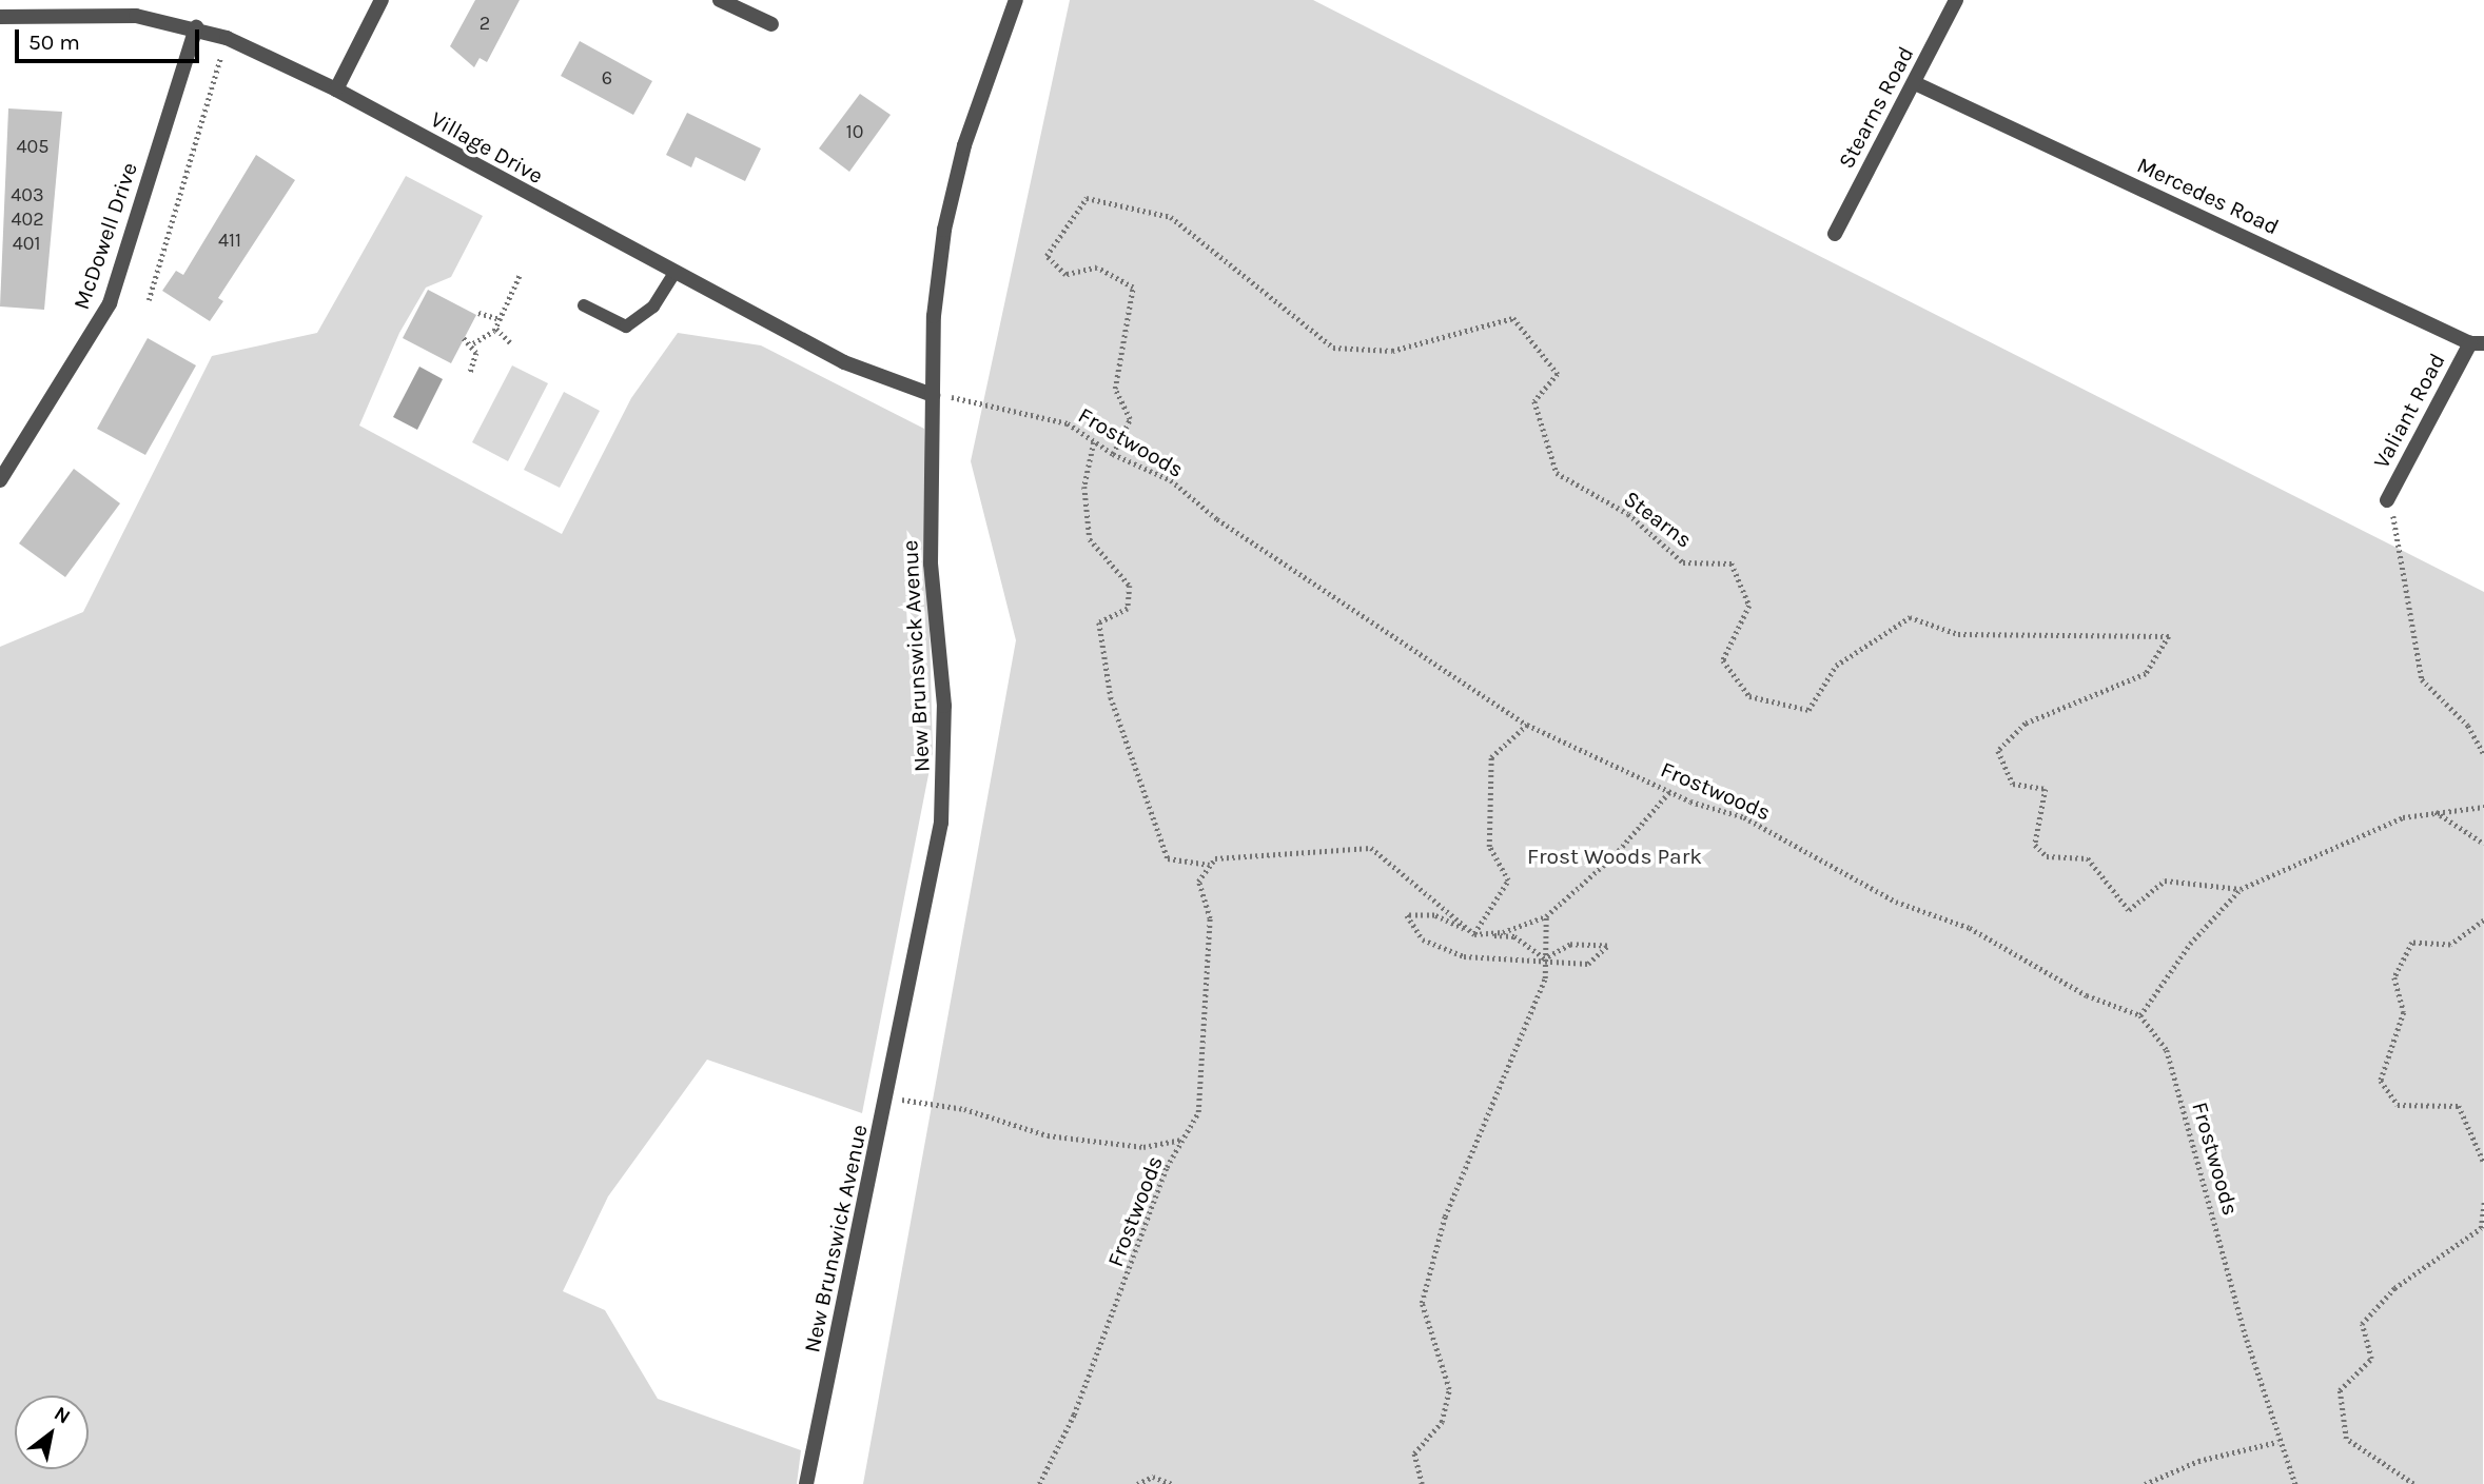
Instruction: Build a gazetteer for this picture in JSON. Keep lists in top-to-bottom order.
{
  "streets": {
    "street": [
      "Stearns Road",
      "Village Drive",
      "Mercedes Road",
      "McDowell Drive",
      "Valiant Road",
      "New Brunswick Avenue"
    ],
    "path": ["Frostwoods", "Stearns"]
  },
  "crossings": [
    ["Stearns Road", "Mercedes Road"],
    ["Village Drive", "McDowell Drive"],
    ["Village Drive", "Frostwoods"],
    ["Village Drive", "New Brunswick Avenue"],
    ["Mercedes Road", "Valiant Road"],
    ["Frostwoods", "Stearns"],
    ["Frostwoods", "New Brunswick Avenue"]
  ],
  "parks": ["Frost Woods Park"],
  "house_numbers": [
    "2",
    "6",
    "10",
    "405",
    "403",
    "402",
    "411",
    "401"
  ],
  "scale_bar": "50 m",
  "north": "top right"
}
